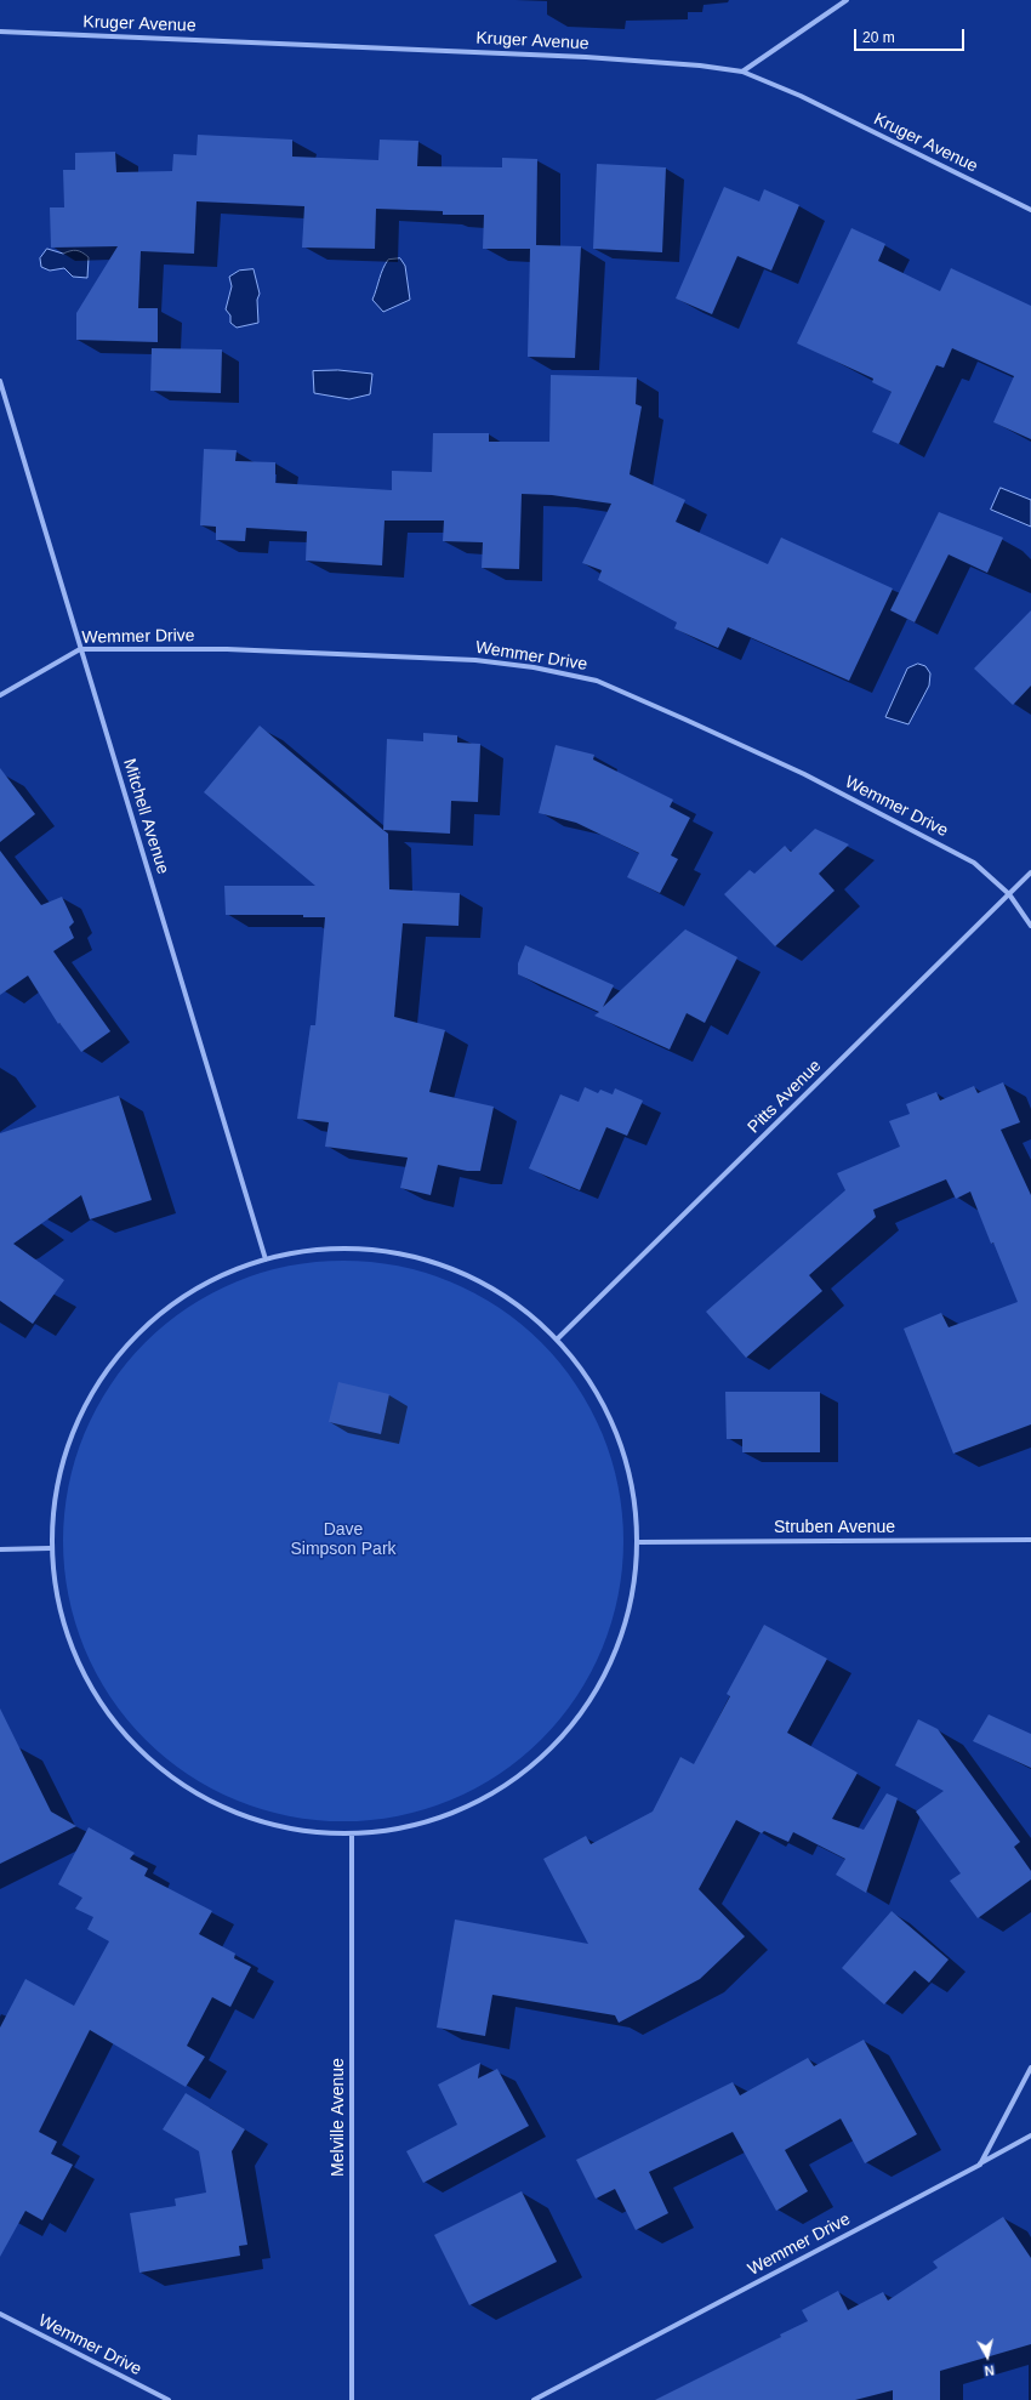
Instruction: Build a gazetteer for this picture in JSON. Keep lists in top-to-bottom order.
{
  "streets": {
    "street": [
      "Kruger Avenue",
      "Wemmer Drive",
      "Mitchell Avenue",
      "Pitts Avenue",
      "Struben Avenue",
      "Melville Avenue"
    ]
  },
  "crossings": [
    ["Wemmer Drive", "Mitchell Avenue"],
    ["Wemmer Drive", "Pitts Avenue"]
  ],
  "parks": ["Dave Simpson Park"],
  "scale_bar": "20 m",
  "north": "bottom"
}
